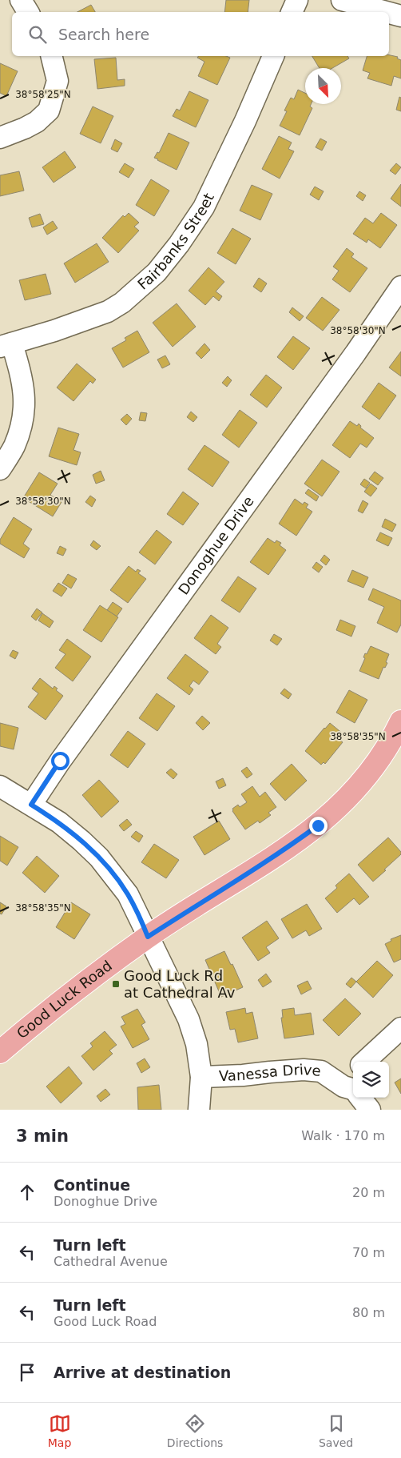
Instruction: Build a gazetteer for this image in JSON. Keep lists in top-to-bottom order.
{
  "streets": {
    "main road": ["Good Luck Road"],
    "street": ["Fairbanks Street", "Donoghue Drive", "Vanessa Drive"]
  },
  "places": {
    "transit": ["Good Luck Rd at Cathedral Av"]
  },
  "north": "bottom right",
  "page": {
    "search": "Search here",
    "heading": ["3 min", "Walk · 170 m"],
    "list": [
      ["Continue", "Donoghue Drive", "20 m"],
      ["Turn left", "Cathedral Avenue", "70 m"],
      ["Turn left", "Good Luck Road", "80 m"],
      "Arrive at destination"
    ],
    "nav": ["Map", "Directions", "Saved"]
  },
  "coordinates": ["38°58'25\"N", "38°58'30\"N", "38°58'35\"N"]
}
